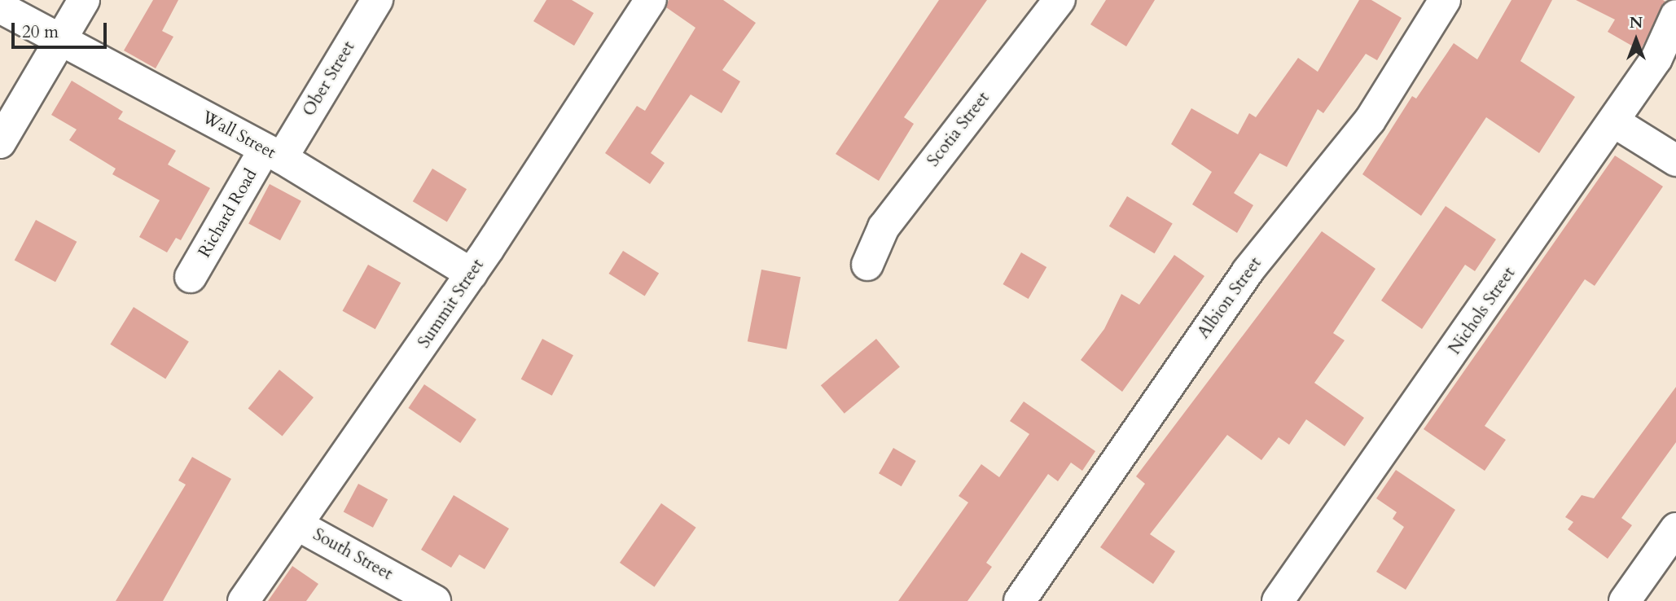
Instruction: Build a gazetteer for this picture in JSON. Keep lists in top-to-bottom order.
{
  "streets": {
    "street": [
      "Ober Street",
      "Scotia Street",
      "Wall Street",
      "Richard Road",
      "Albion Street",
      "Summit Street",
      "Nichols Street",
      "South Street"
    ]
  },
  "crossings": [
    ["Ober Street", "Wall Street"],
    ["Ober Street", "Richard Road"],
    ["Wall Street", "Richard Road"],
    ["Wall Street", "Summit Street"],
    ["Summit Street", "South Street"]
  ],
  "scale_bar": "20 m",
  "north": "top"
}
